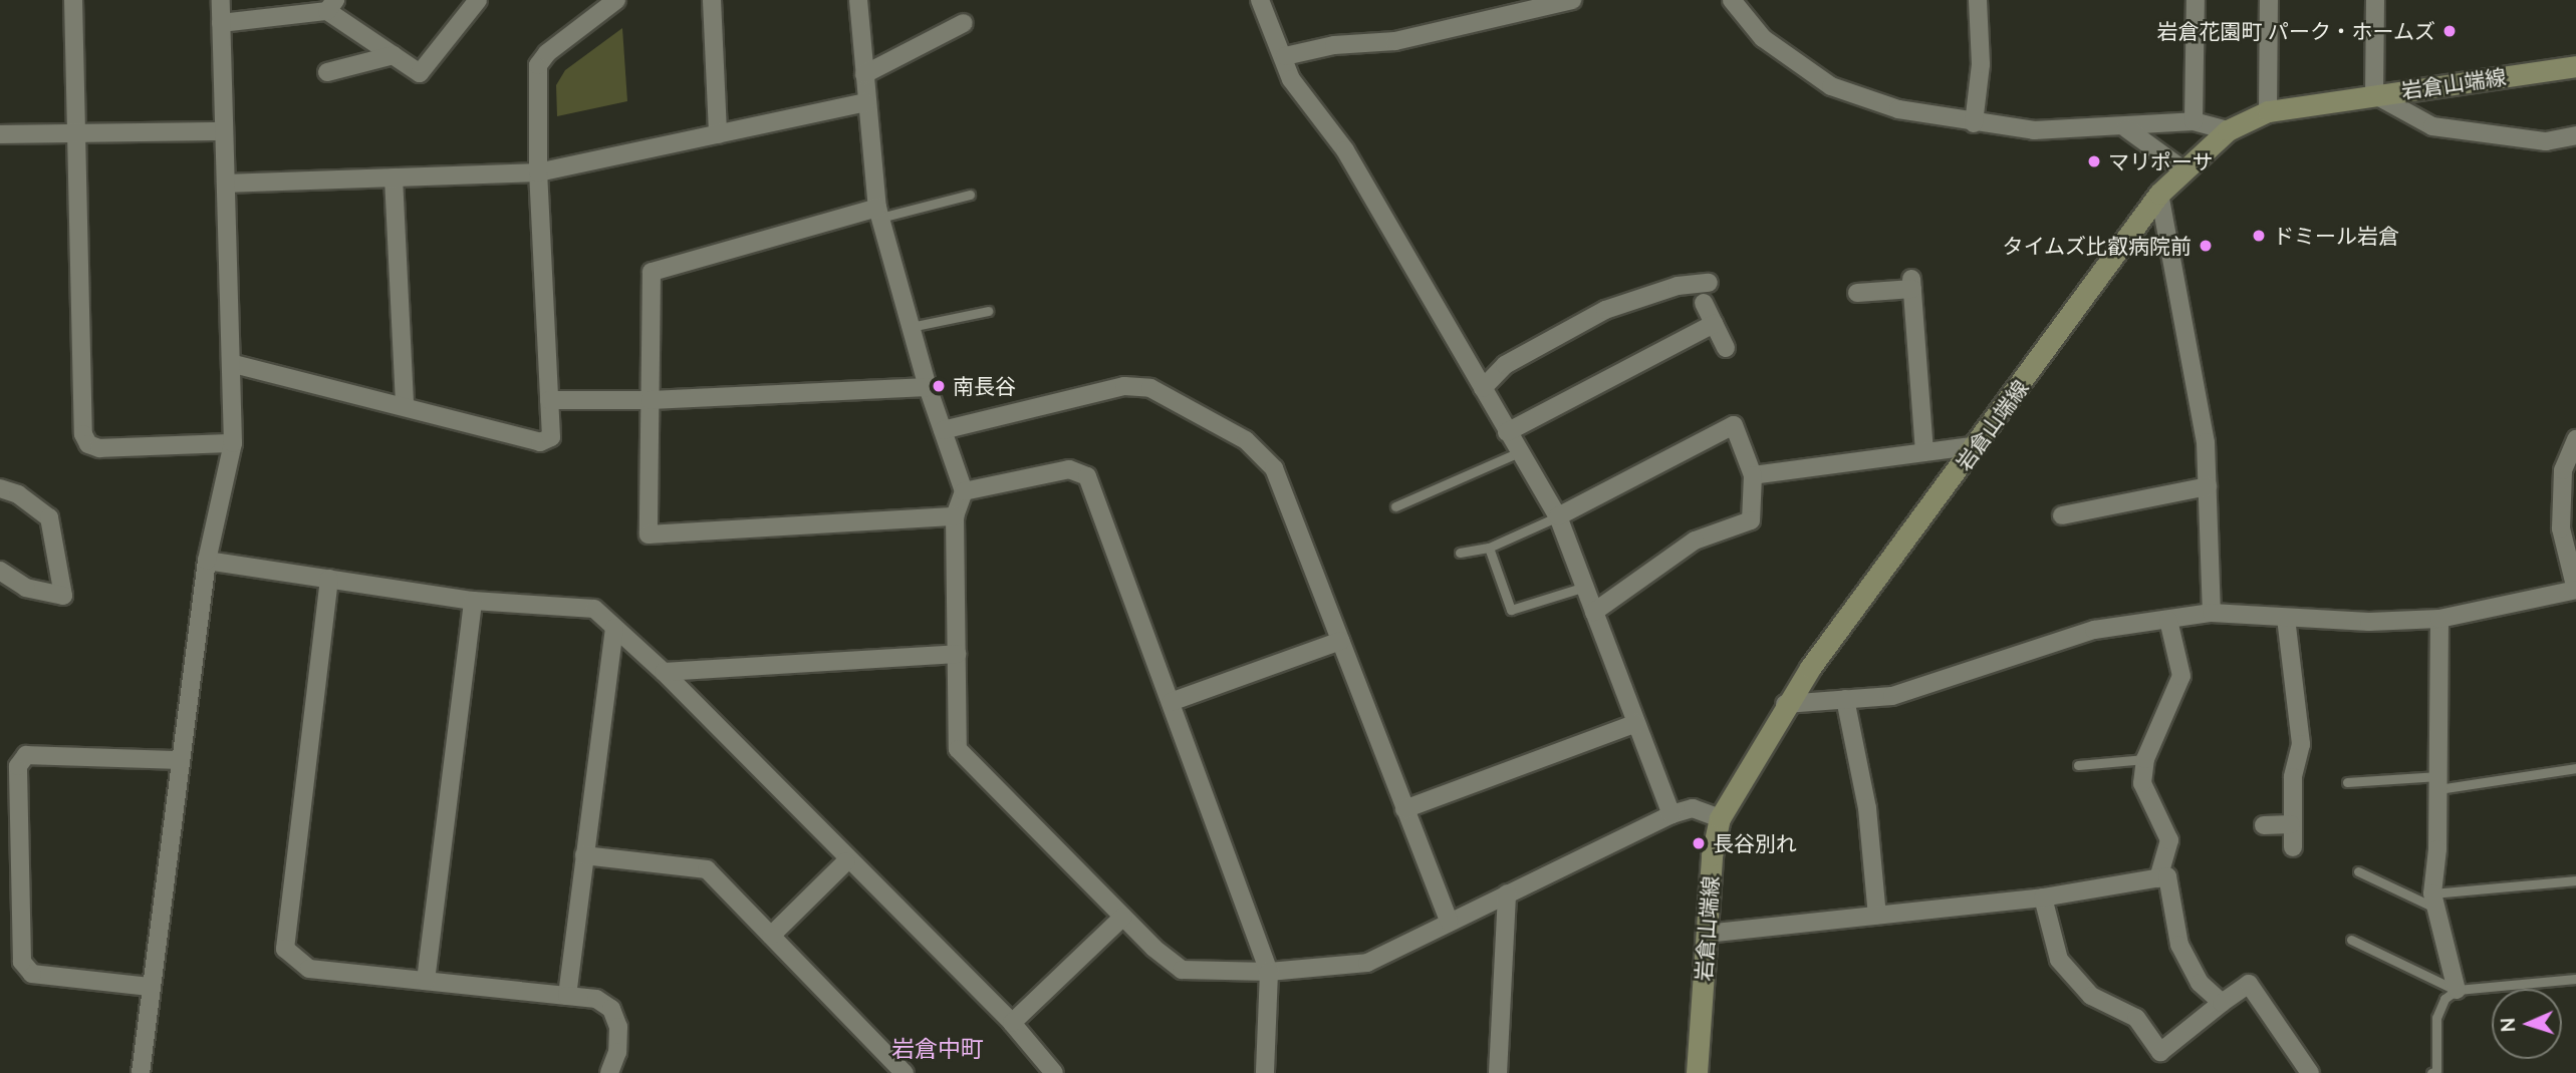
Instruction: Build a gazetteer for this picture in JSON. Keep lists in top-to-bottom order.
{
  "streets": {
    "main road": ["岩倉山端線"]
  },
  "districts": ["岩倉中町"],
  "places": [
    "岩倉花園町 パーク・ホームズ",
    "マリポーサ",
    "ドミール岩倉",
    "タイムズ比叡病院前",
    "南長谷",
    "長谷別れ"
  ],
  "north": "left"
}
